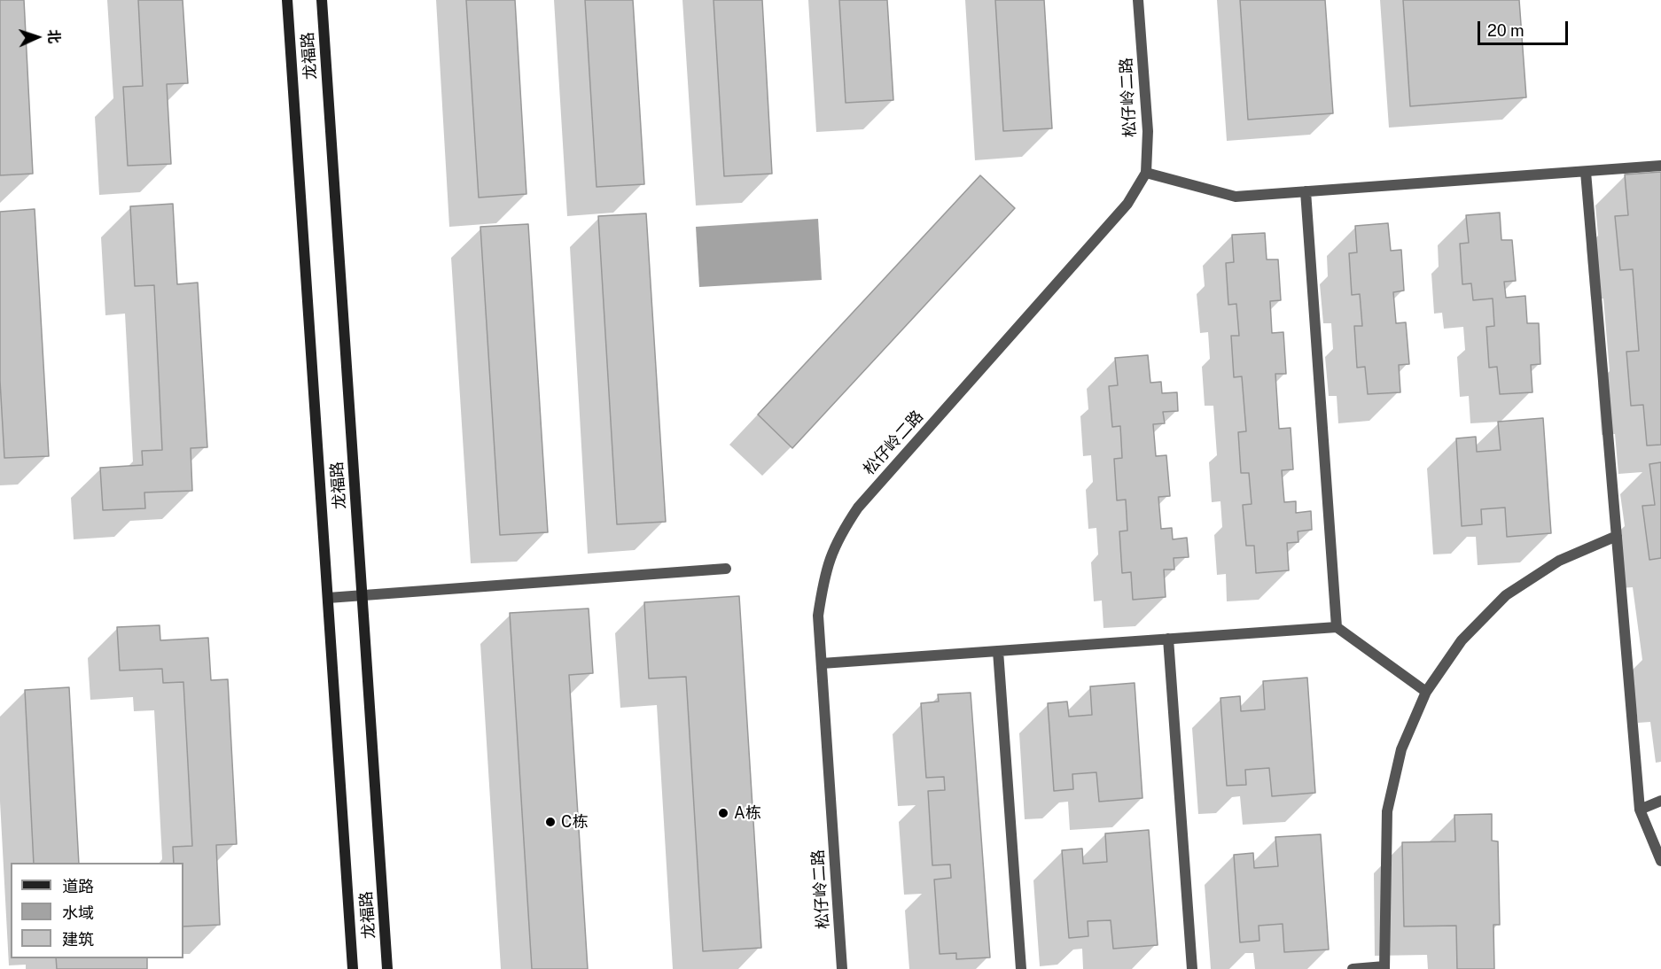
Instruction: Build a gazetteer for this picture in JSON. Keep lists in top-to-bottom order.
{
  "streets": {
    "street": ["龙福路", "松仔岭二路"]
  },
  "places": ["A栋", "C栋"],
  "legend": ["道路", "水域", "建筑"],
  "scale_bar": "20 m",
  "north": "right"
}
